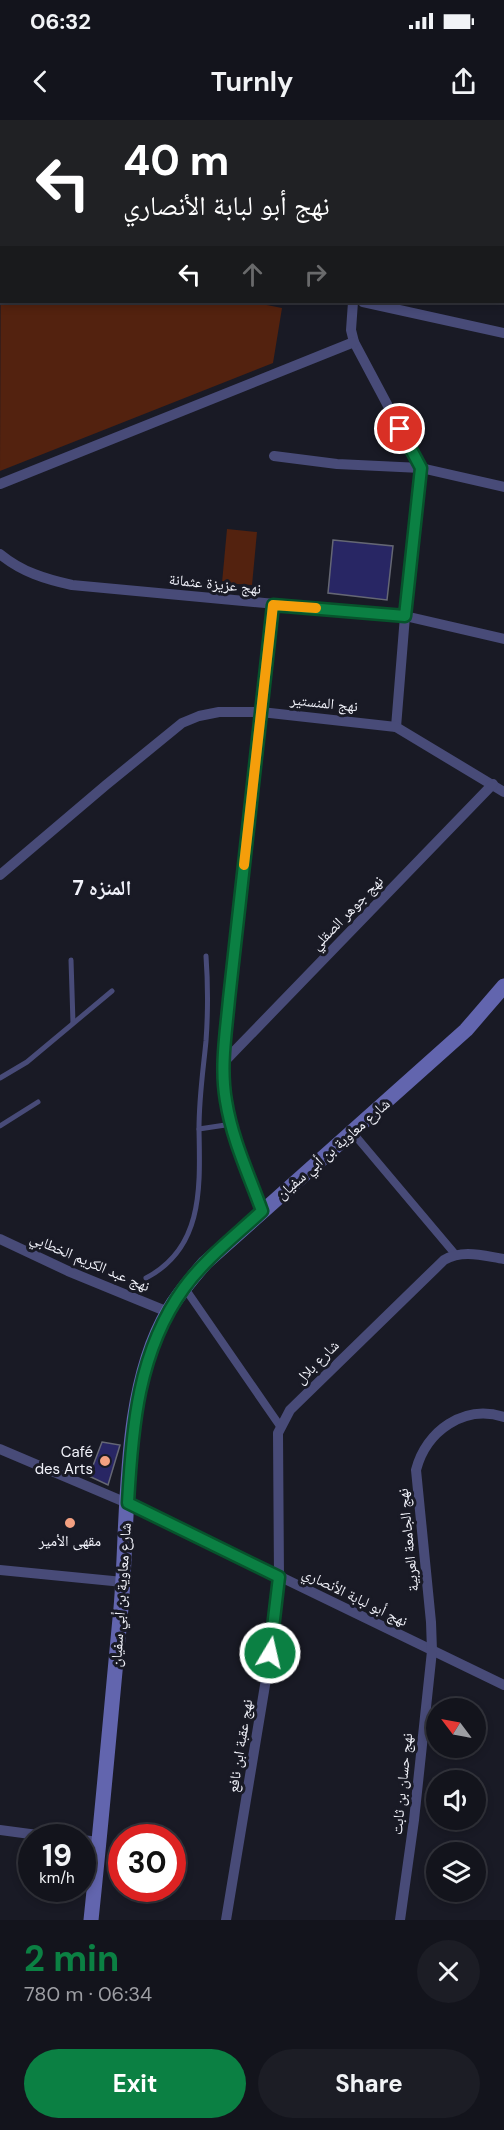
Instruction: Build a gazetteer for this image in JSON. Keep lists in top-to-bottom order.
{
  "streets": {
    "main road": ["شارع معاوية بن أبي سفيان"],
    "street": [
      "نهج عزيزة عثمانة",
      "نهج المنستير",
      "نهج جوهر الصقلي",
      "نهج عبد الكريم الخطابي",
      "شارع بلال",
      "نهج الجامعة العربية",
      "نهج أبو لبابة الأنصاري",
      "نهج عقبة ابن نافع",
      "نهج حسان بن ثابت"
    ]
  },
  "crossings": [
    ["نهج المنستير", "نهج جوهر الصقلي"],
    ["شارع معاوية بن أبي سفيان", "نهج عبد الكريم الخطابي"],
    ["شارع معاوية بن أبي سفيان", "نهج أبو لبابة الأنصاري"],
    ["نهج الجامعة العربية", "نهج أبو لبابة الأنصاري"],
    ["نهج الجامعة العربية", "نهج حسان بن ثابت"],
    ["نهج أبو لبابة الأنصاري", "نهج عقبة ابن نافع"],
    ["نهج أبو لبابة الأنصاري", "نهج حسان بن ثابت"]
  ],
  "districts": ["المنزه 7"],
  "places": ["Café des Arts", "مقهى الأمير"],
  "north": "top left",
  "page": {
    "status": "06:32",
    "header": "Turnly",
    "turn": ["40 m", "نهج أبو لبابة الأنصاري"],
    "speed": "19 km/h",
    "limit": "30",
    "heading": ["2 min", "780 m · 06:34"],
    "buttons": ["Exit", "Share"]
  }
}
